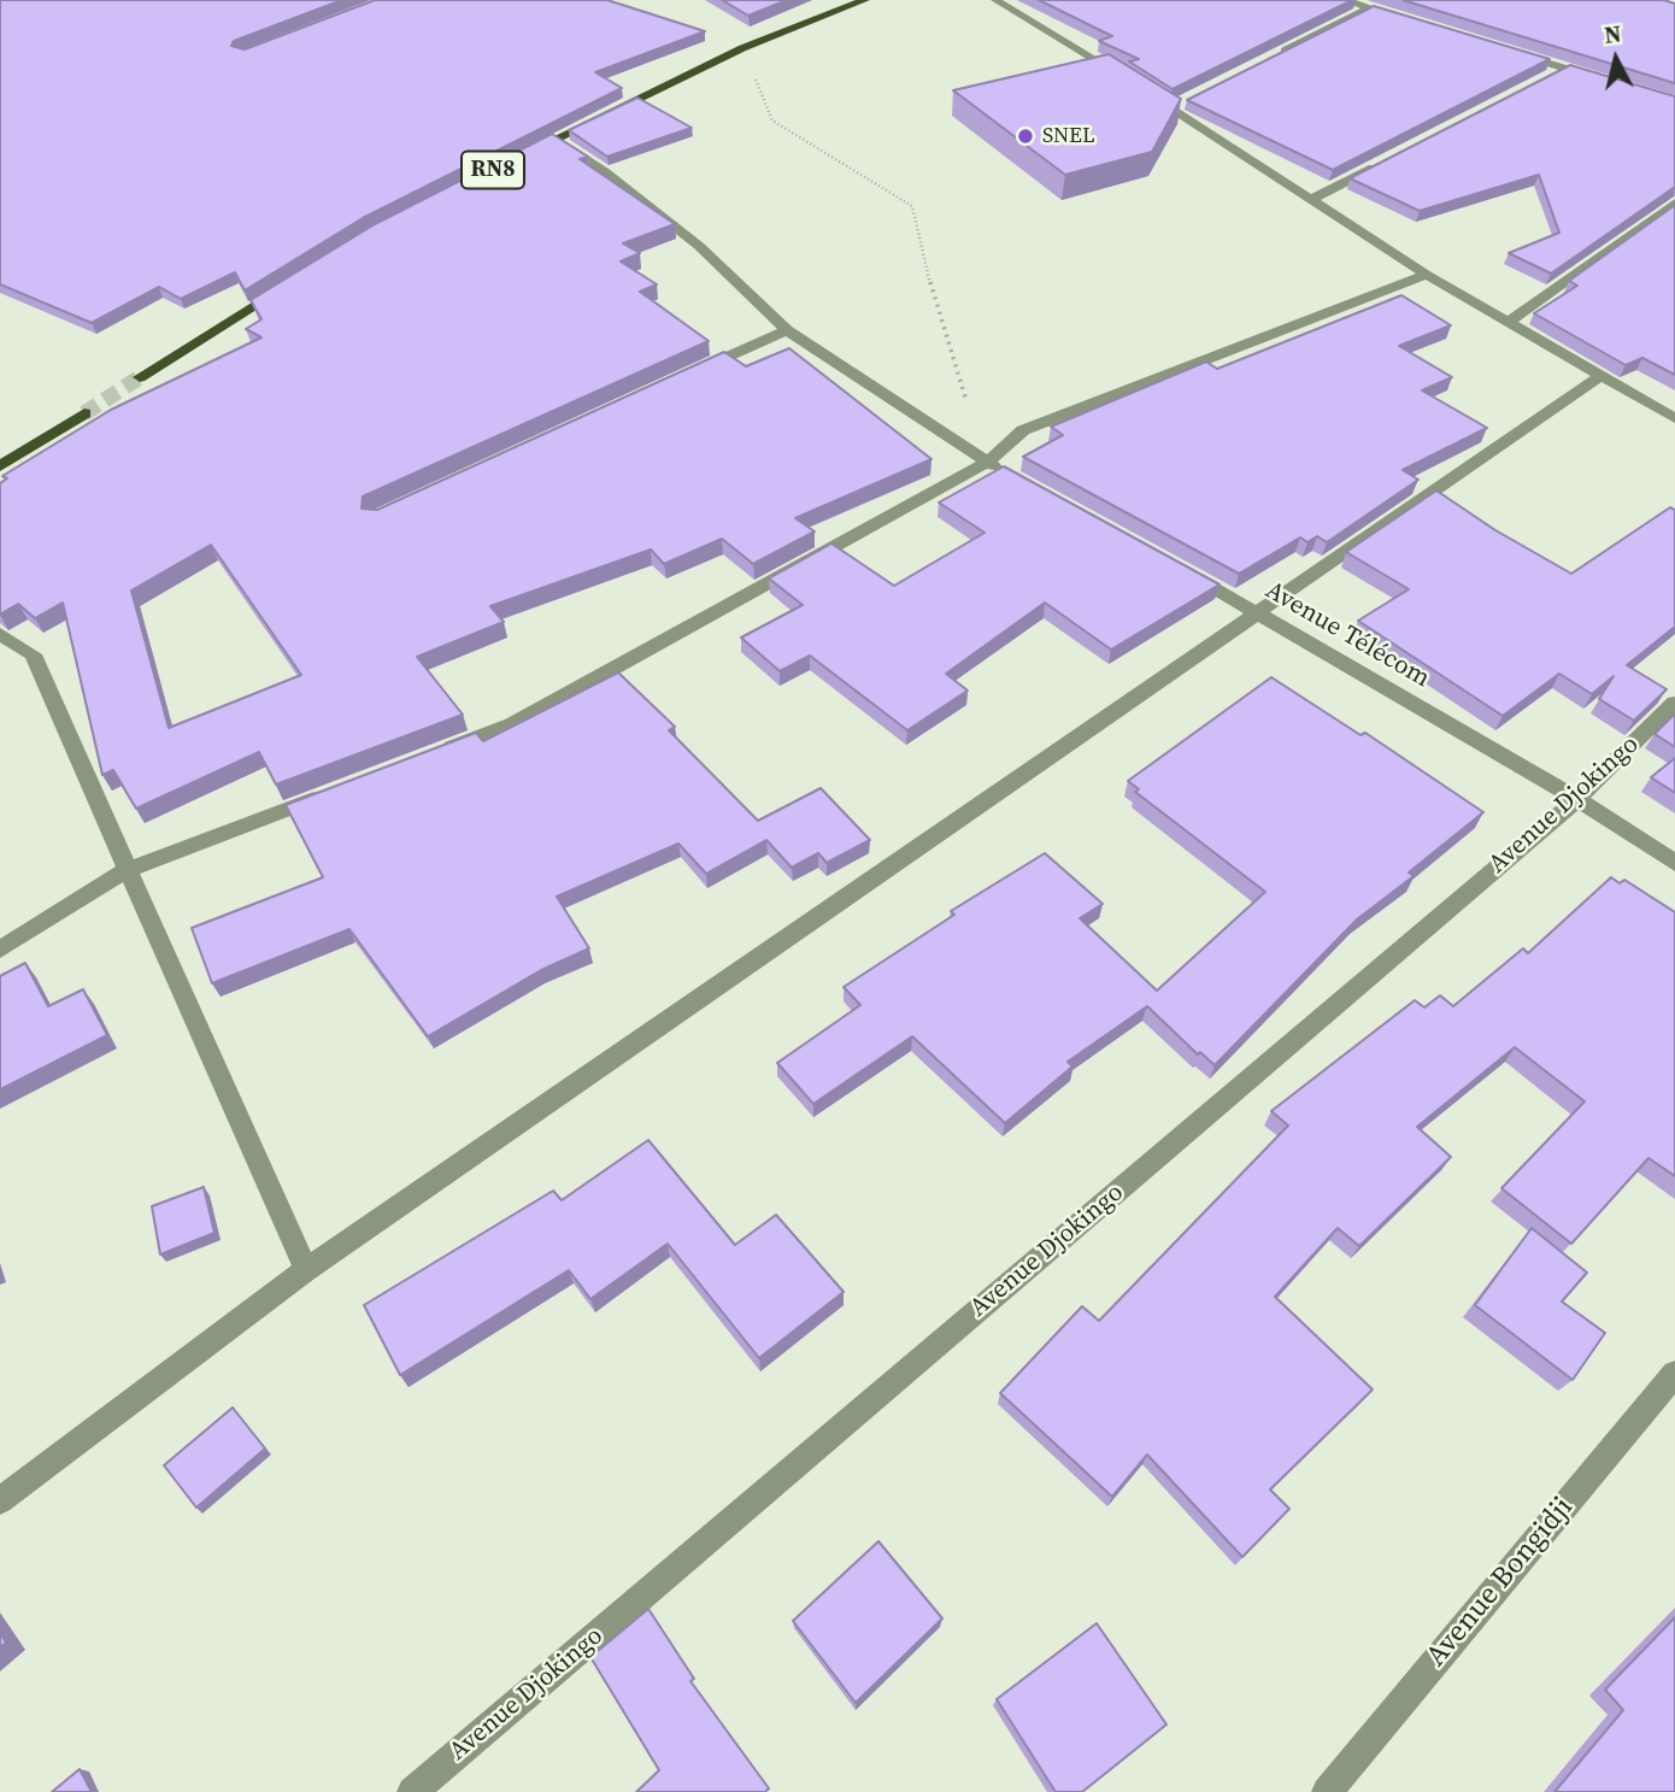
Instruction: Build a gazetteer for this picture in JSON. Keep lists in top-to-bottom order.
{
  "streets": {
    "main road": ["RN8"],
    "street": ["Avenue Télécom", "Avenue Djokingo", "Avenue Bongidji"]
  },
  "crossings": [
    ["Avenue Télécom", "Avenue Djokingo"]
  ],
  "places": ["SNEL"],
  "north": "top"
}
